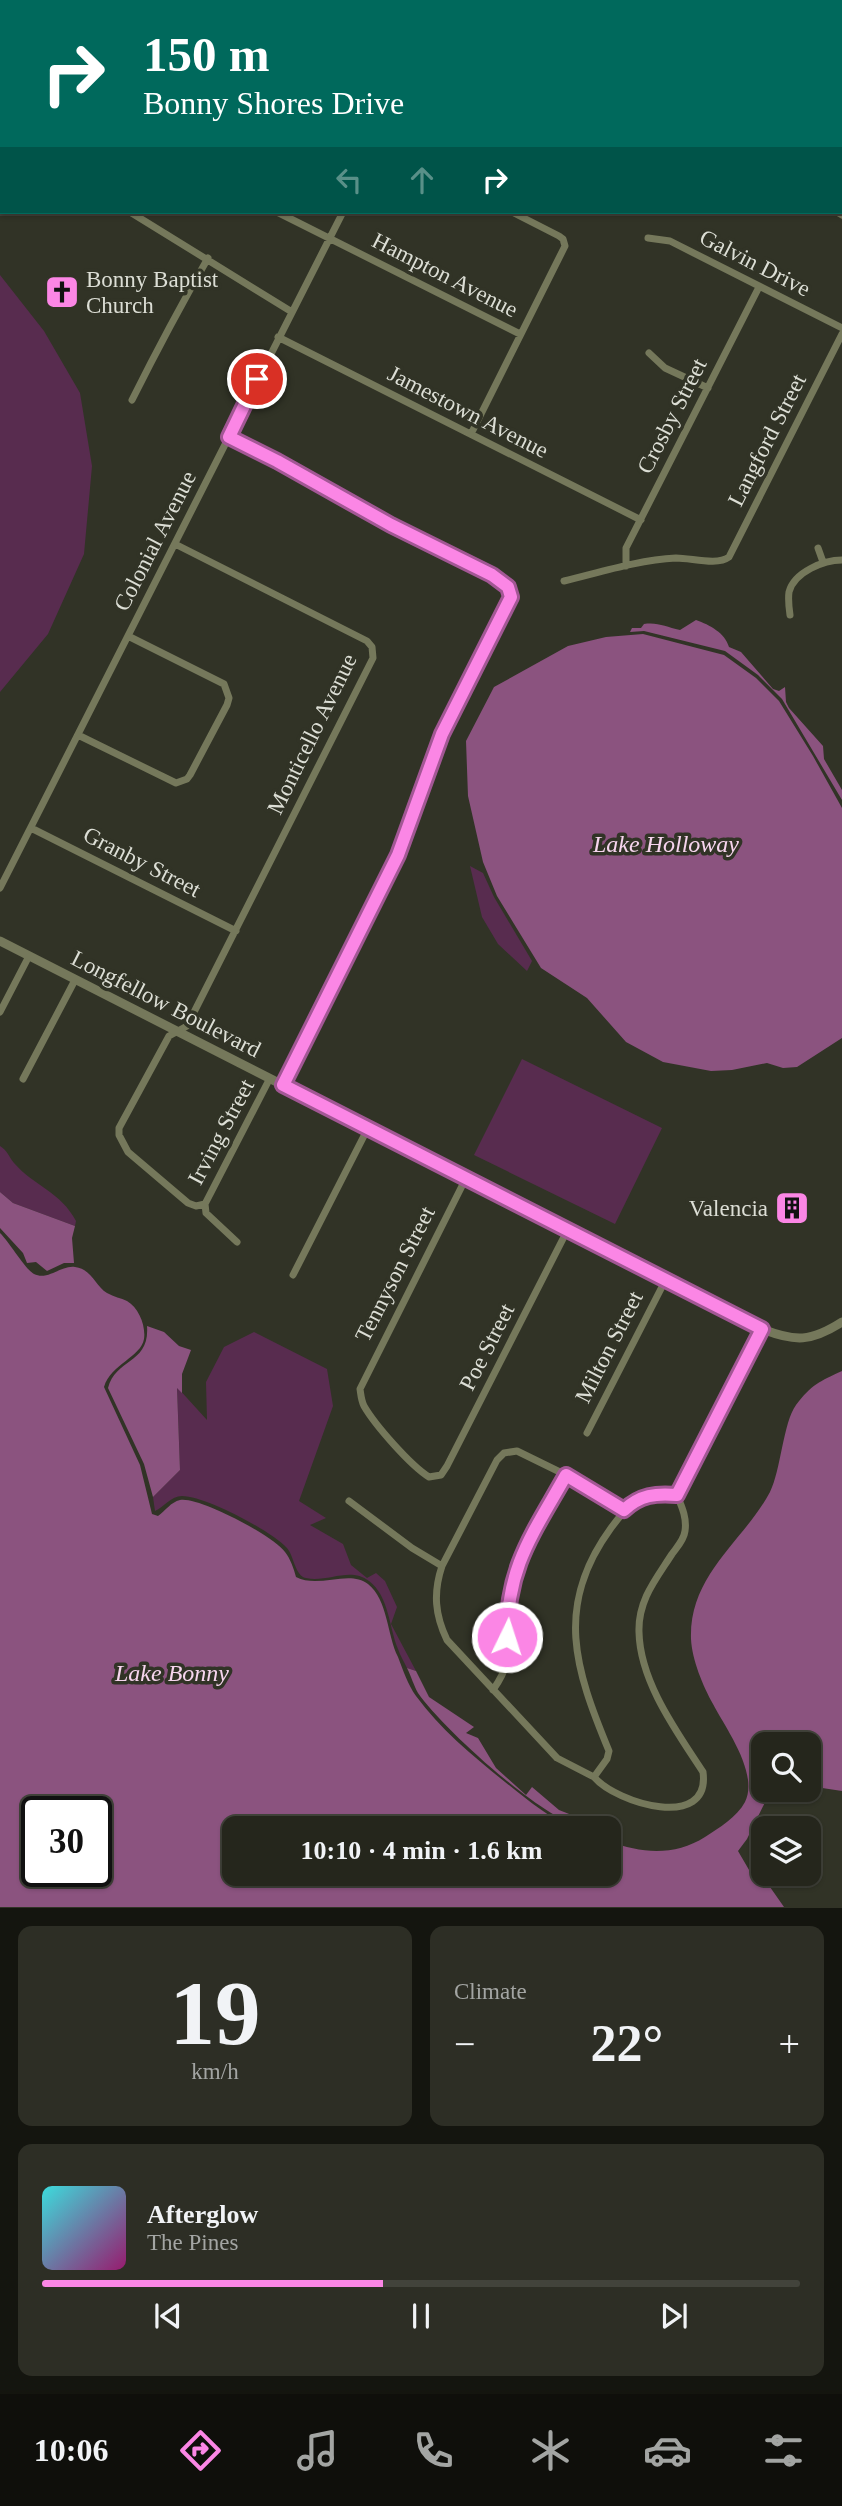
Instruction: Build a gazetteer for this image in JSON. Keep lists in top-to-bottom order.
{
  "streets": {
    "street": [
      "Galvin Drive",
      "Hampton Avenue",
      "Jamestown Avenue",
      "Crosby Street",
      "Langford Street",
      "Colonial Avenue",
      "Monticello Avenue",
      "Granby Street",
      "Longfellow Boulevard",
      "Irving Street",
      "Tennyson Street",
      "Poe Street",
      "Milton Street"
    ]
  },
  "crossings": [
    ["Galvin Drive", "Crosby Street"],
    ["Hampton Avenue", "Colonial Avenue"],
    ["Jamestown Avenue", "Crosby Street"],
    ["Jamestown Avenue", "Colonial Avenue"],
    ["Crosby Street", "Langford Street"],
    ["Colonial Avenue", "Monticello Avenue"],
    ["Colonial Avenue", "Granby Street"],
    ["Monticello Avenue", "Granby Street"],
    ["Monticello Avenue", "Longfellow Boulevard"],
    ["Monticello Avenue", "Irving Street"],
    ["Longfellow Boulevard", "Irving Street"],
    ["Longfellow Boulevard", "Tennyson Street"],
    ["Longfellow Boulevard", "Poe Street"],
    ["Longfellow Boulevard", "Milton Street"],
    ["Tennyson Street", "Poe Street"]
  ],
  "water": ["Lake Holloway", "Lake Bonny"],
  "places": {
    "church": ["Bonny Baptist Church"],
    "building": ["Valencia"]
  },
  "page": {
    "turn": ["150 m", "Bonny Shores Drive"],
    "limit": "30",
    "trip": "10:10 · 4 min · 1.6 km",
    "tile": [
      ["19", "km/h"],
      "Climate"
    ],
    "heat": ["−", "22°", "+"],
    "song": ["Afterglow", "The Pines"],
    "tabs": "10:06"
  }
}
